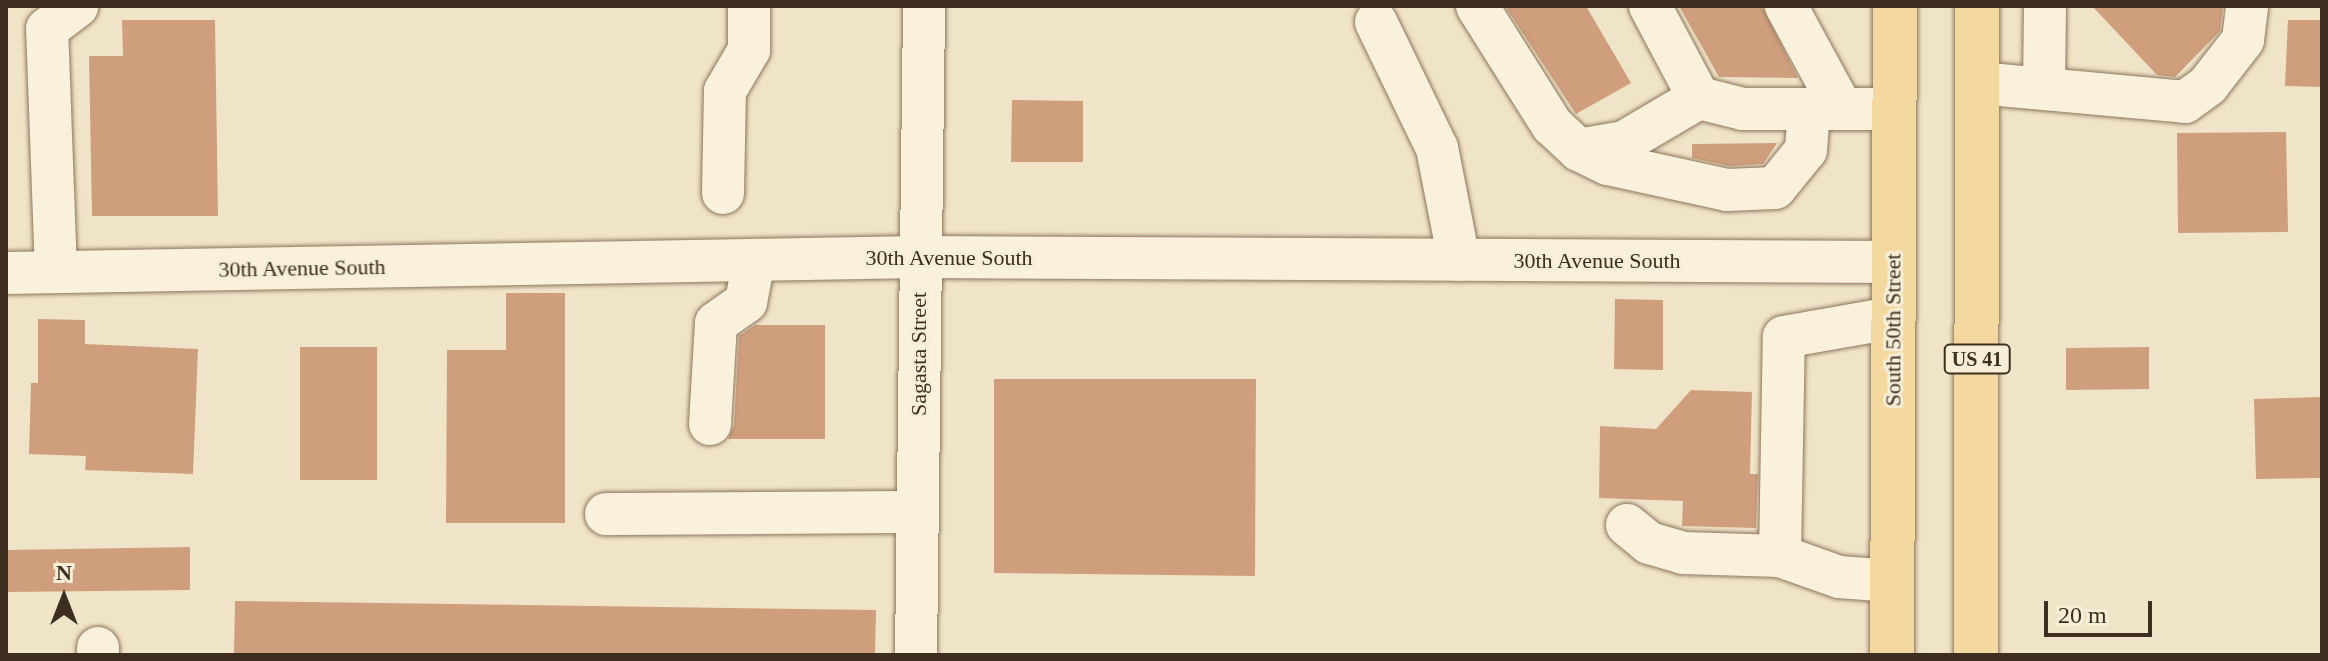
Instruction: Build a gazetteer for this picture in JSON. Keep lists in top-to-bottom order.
{
  "streets": {
    "main road": ["South 50th Street", "US 41"],
    "street": ["30th Avenue South", "Sagasta Street"]
  },
  "crossings": [
    ["30th Avenue South", "South 50th Street"],
    ["30th Avenue South", "Sagasta Street"]
  ],
  "scale_bar": "20 m",
  "north": "top"
}
